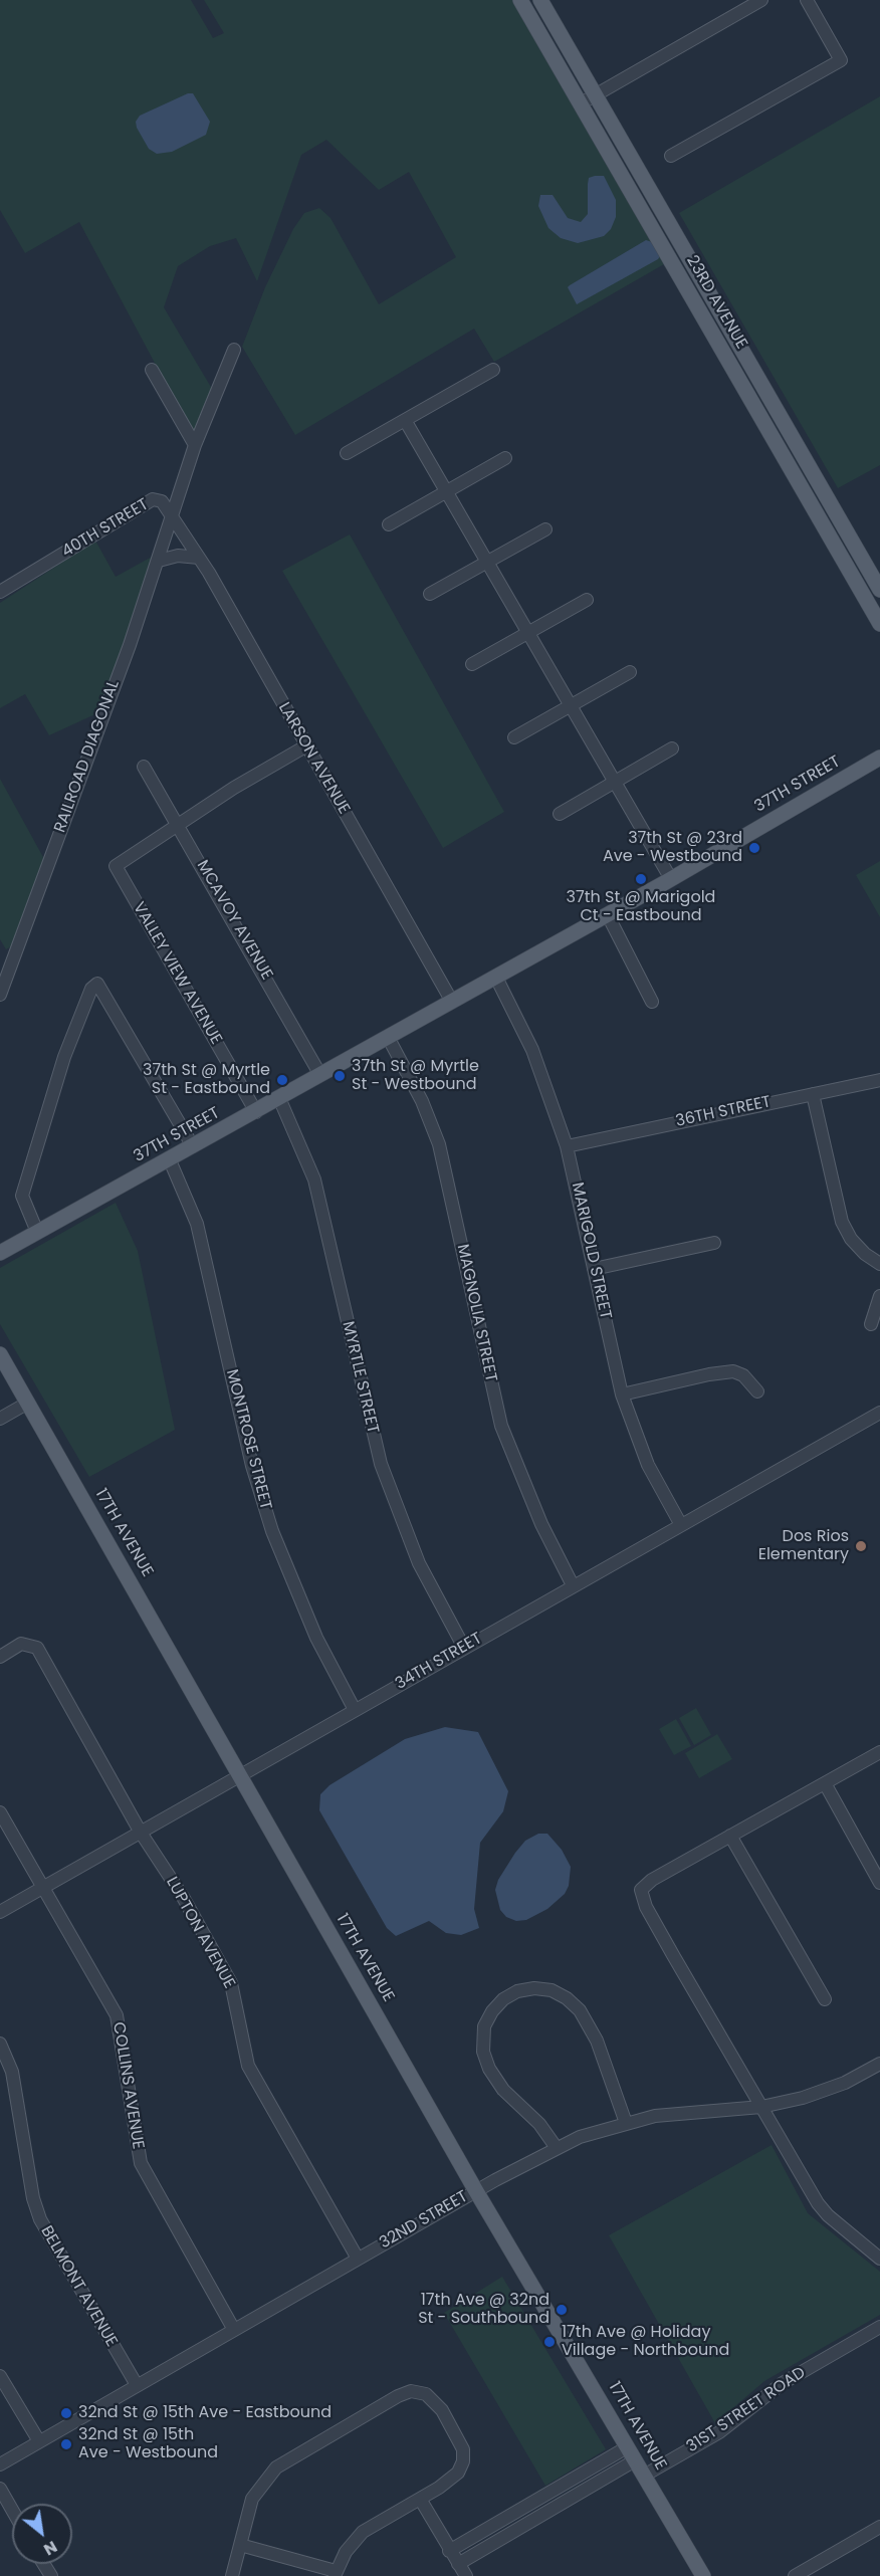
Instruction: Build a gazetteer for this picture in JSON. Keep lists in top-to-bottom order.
{
  "streets": {
    "main road": ["23RD AVENUE", "37TH STREET", "17TH AVENUE"],
    "street": [
      "40TH STREET",
      "RAILROAD DIAGONAL",
      "LARSON AVENUE",
      "MCAVOY AVENUE",
      "VALLEY VIEW AVENUE",
      "36TH STREET",
      "MARIGOLD STREET",
      "MAGNOLIA STREET",
      "MYRTLE STREET",
      "MONTROSE STREET",
      "34TH STREET",
      "LUPTON AVENUE",
      "COLLINS AVENUE",
      "32ND STREET",
      "BELMONT AVENUE",
      "31ST STREET ROAD"
    ]
  },
  "crossings": [
    ["40TH STREET", "RAILROAD DIAGONAL"],
    ["40TH STREET", "LARSON AVENUE"],
    ["RAILROAD DIAGONAL", "LARSON AVENUE"],
    ["LARSON AVENUE", "37TH STREET"],
    ["37TH STREET", "MCAVOY AVENUE"],
    ["37TH STREET", "VALLEY VIEW AVENUE"],
    ["37TH STREET", "MARIGOLD STREET"],
    ["37TH STREET", "MAGNOLIA STREET"],
    ["37TH STREET", "MYRTLE STREET"],
    ["37TH STREET", "MONTROSE STREET"],
    ["MCAVOY AVENUE", "VALLEY VIEW AVENUE"],
    ["36TH STREET", "MARIGOLD STREET"],
    ["MARIGOLD STREET", "34TH STREET"],
    ["MAGNOLIA STREET", "34TH STREET"],
    ["MYRTLE STREET", "34TH STREET"],
    ["MONTROSE STREET", "34TH STREET"],
    ["17TH AVENUE", "34TH STREET"],
    ["17TH AVENUE", "32ND STREET"],
    ["17TH AVENUE", "31ST STREET ROAD"],
    ["34TH STREET", "LUPTON AVENUE"],
    ["34TH STREET", "COLLINS AVENUE"],
    ["LUPTON AVENUE", "32ND STREET"],
    ["COLLINS AVENUE", "32ND STREET"],
    ["32ND STREET", "BELMONT AVENUE"]
  ],
  "places": [
    "37th St @ 23rd Ave - Westbound",
    "37th St @ Marigold Ct - Eastbound",
    "37th St @ Myrtle St - Westbound",
    "37th St @ Myrtle St - Eastbound",
    "Dos Rios Elementary",
    "17th Ave @ 32nd St - Southbound",
    "17th Ave @ Holiday Village - Northbound",
    "32nd St @ 15th Ave - Eastbound",
    "32nd St @ 15th Ave - Westbound"
  ],
  "north": "bottom right"
}
